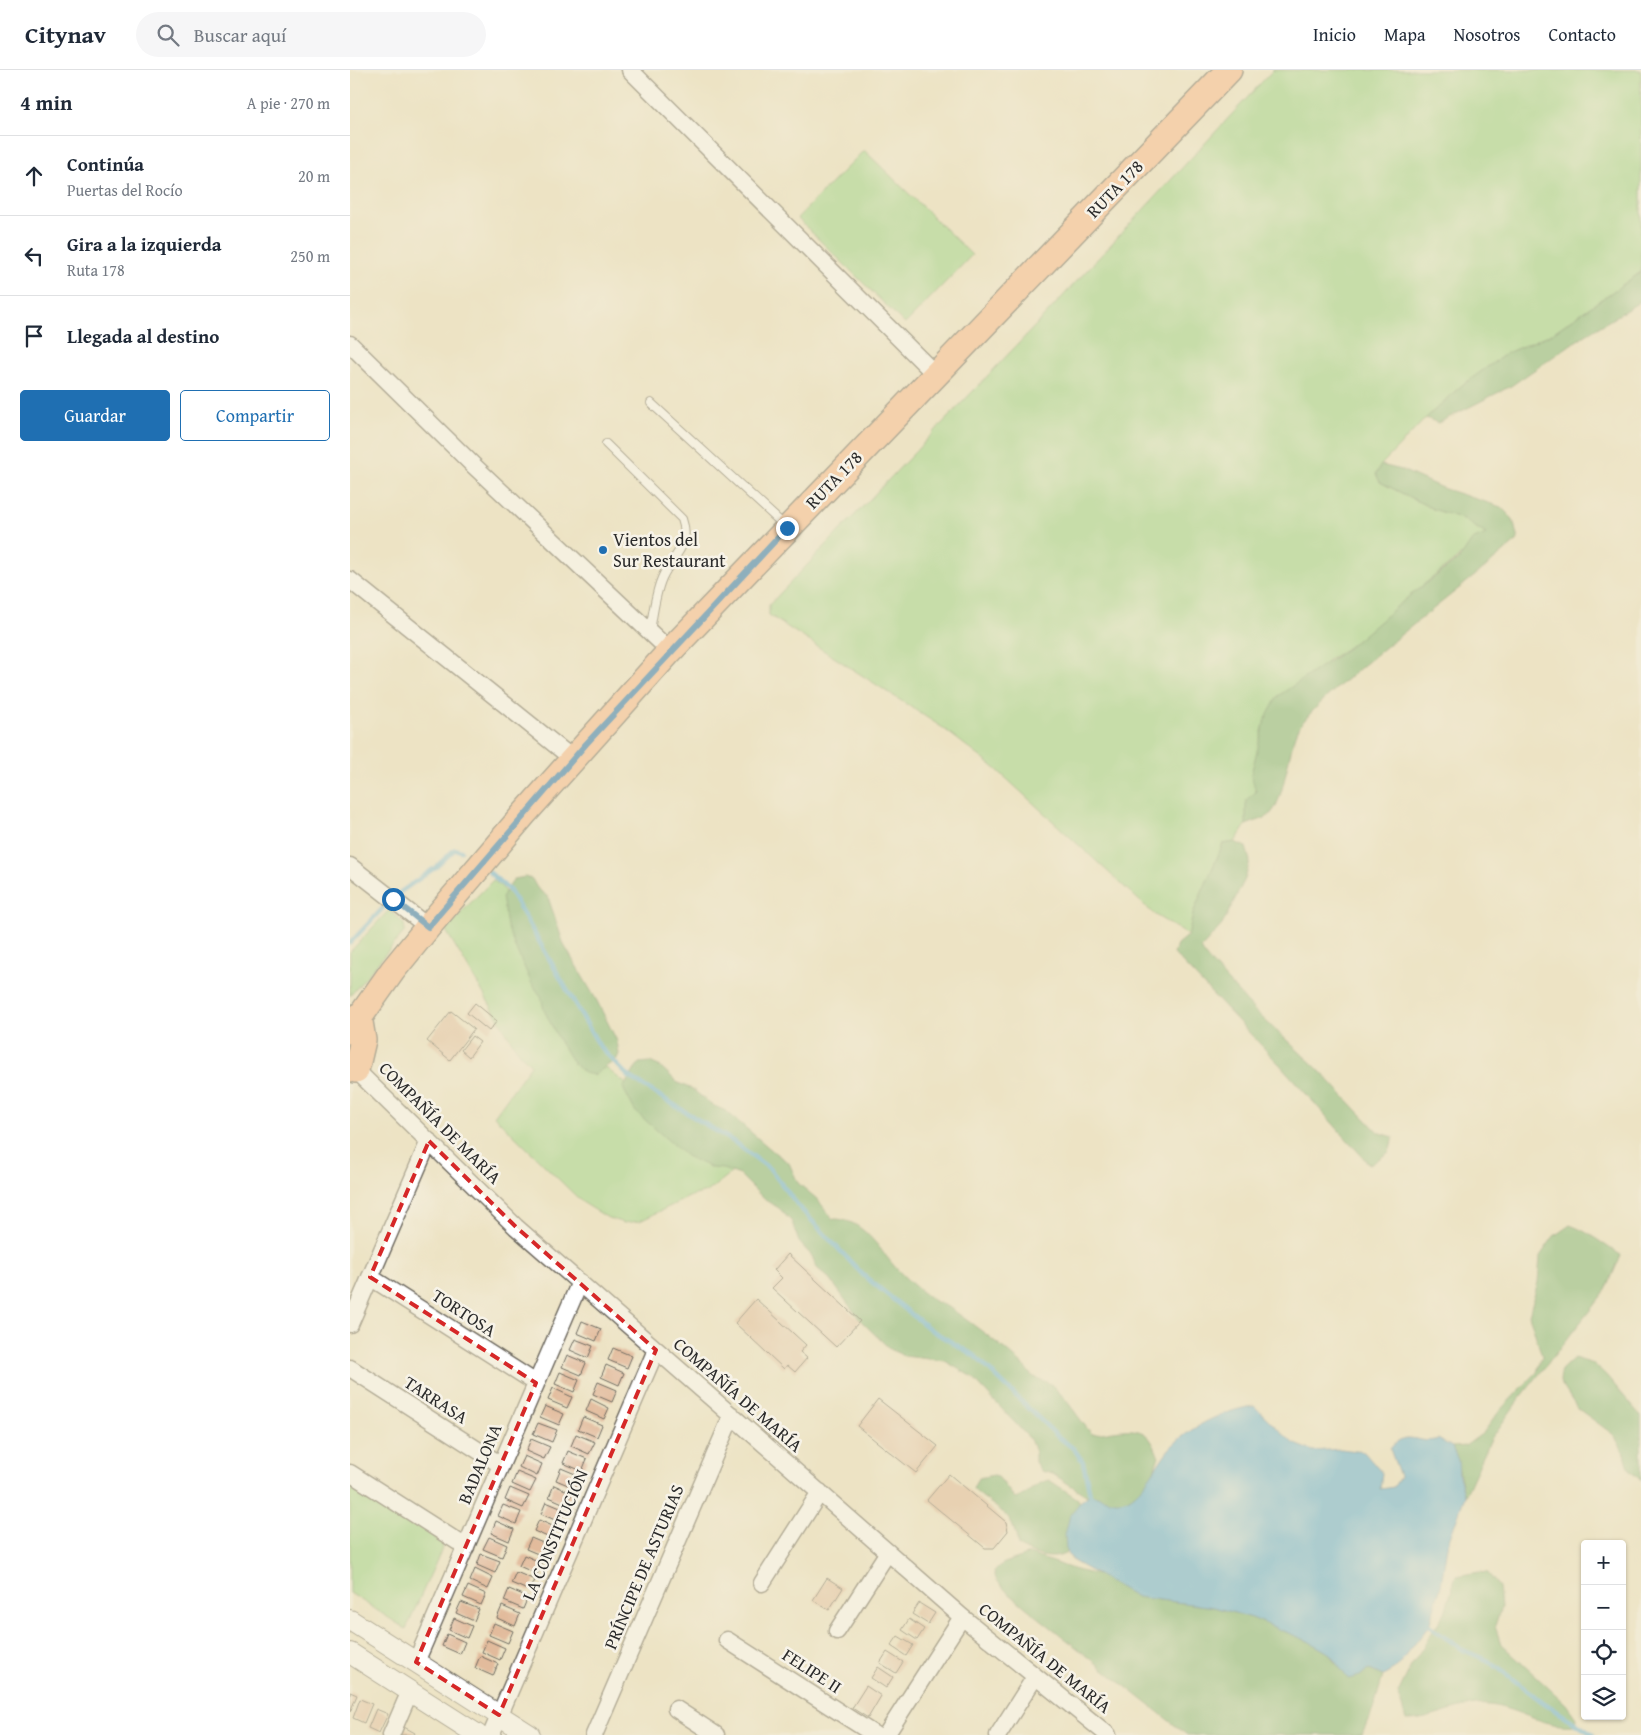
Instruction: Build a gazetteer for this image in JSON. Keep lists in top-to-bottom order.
{
  "streets": {
    "main road": ["RUTA 178"],
    "street": [
      "COMPAÑÍA DE MARÍA",
      "TORTOSA",
      "TARRASA",
      "BADALONA",
      "LA CONSTITUCIÓN",
      "PRÍNCIPE DE ASTURIAS",
      "FELIPE II"
    ]
  },
  "crossings": [
    ["COMPAÑÍA DE MARÍA", "BADALONA"],
    ["COMPAÑÍA DE MARÍA", "LA CONSTITUCIÓN"],
    ["COMPAÑÍA DE MARÍA", "PRÍNCIPE DE ASTURIAS"],
    ["TORTOSA", "BADALONA"],
    ["TARRASA", "BADALONA"]
  ],
  "places": ["Vientos del Sur Restaurant"],
  "page": {
    "header": "Citynav",
    "search": "Buscar aquí",
    "nav": [
      "Inicio",
      "Mapa",
      "Nosotros",
      "Contacto"
    ],
    "heading": ["4 min", "A pie · 270 m"],
    "list": [
      ["Continúa", "Puertas del Rocío", "20 m"],
      ["Gira a la izquierda", "Ruta 178", "250 m"],
      "Llegada al destino"
    ],
    "buttons": ["Guardar", "Compartir"],
    "map_buttons": ["+", "−"]
  }
}
